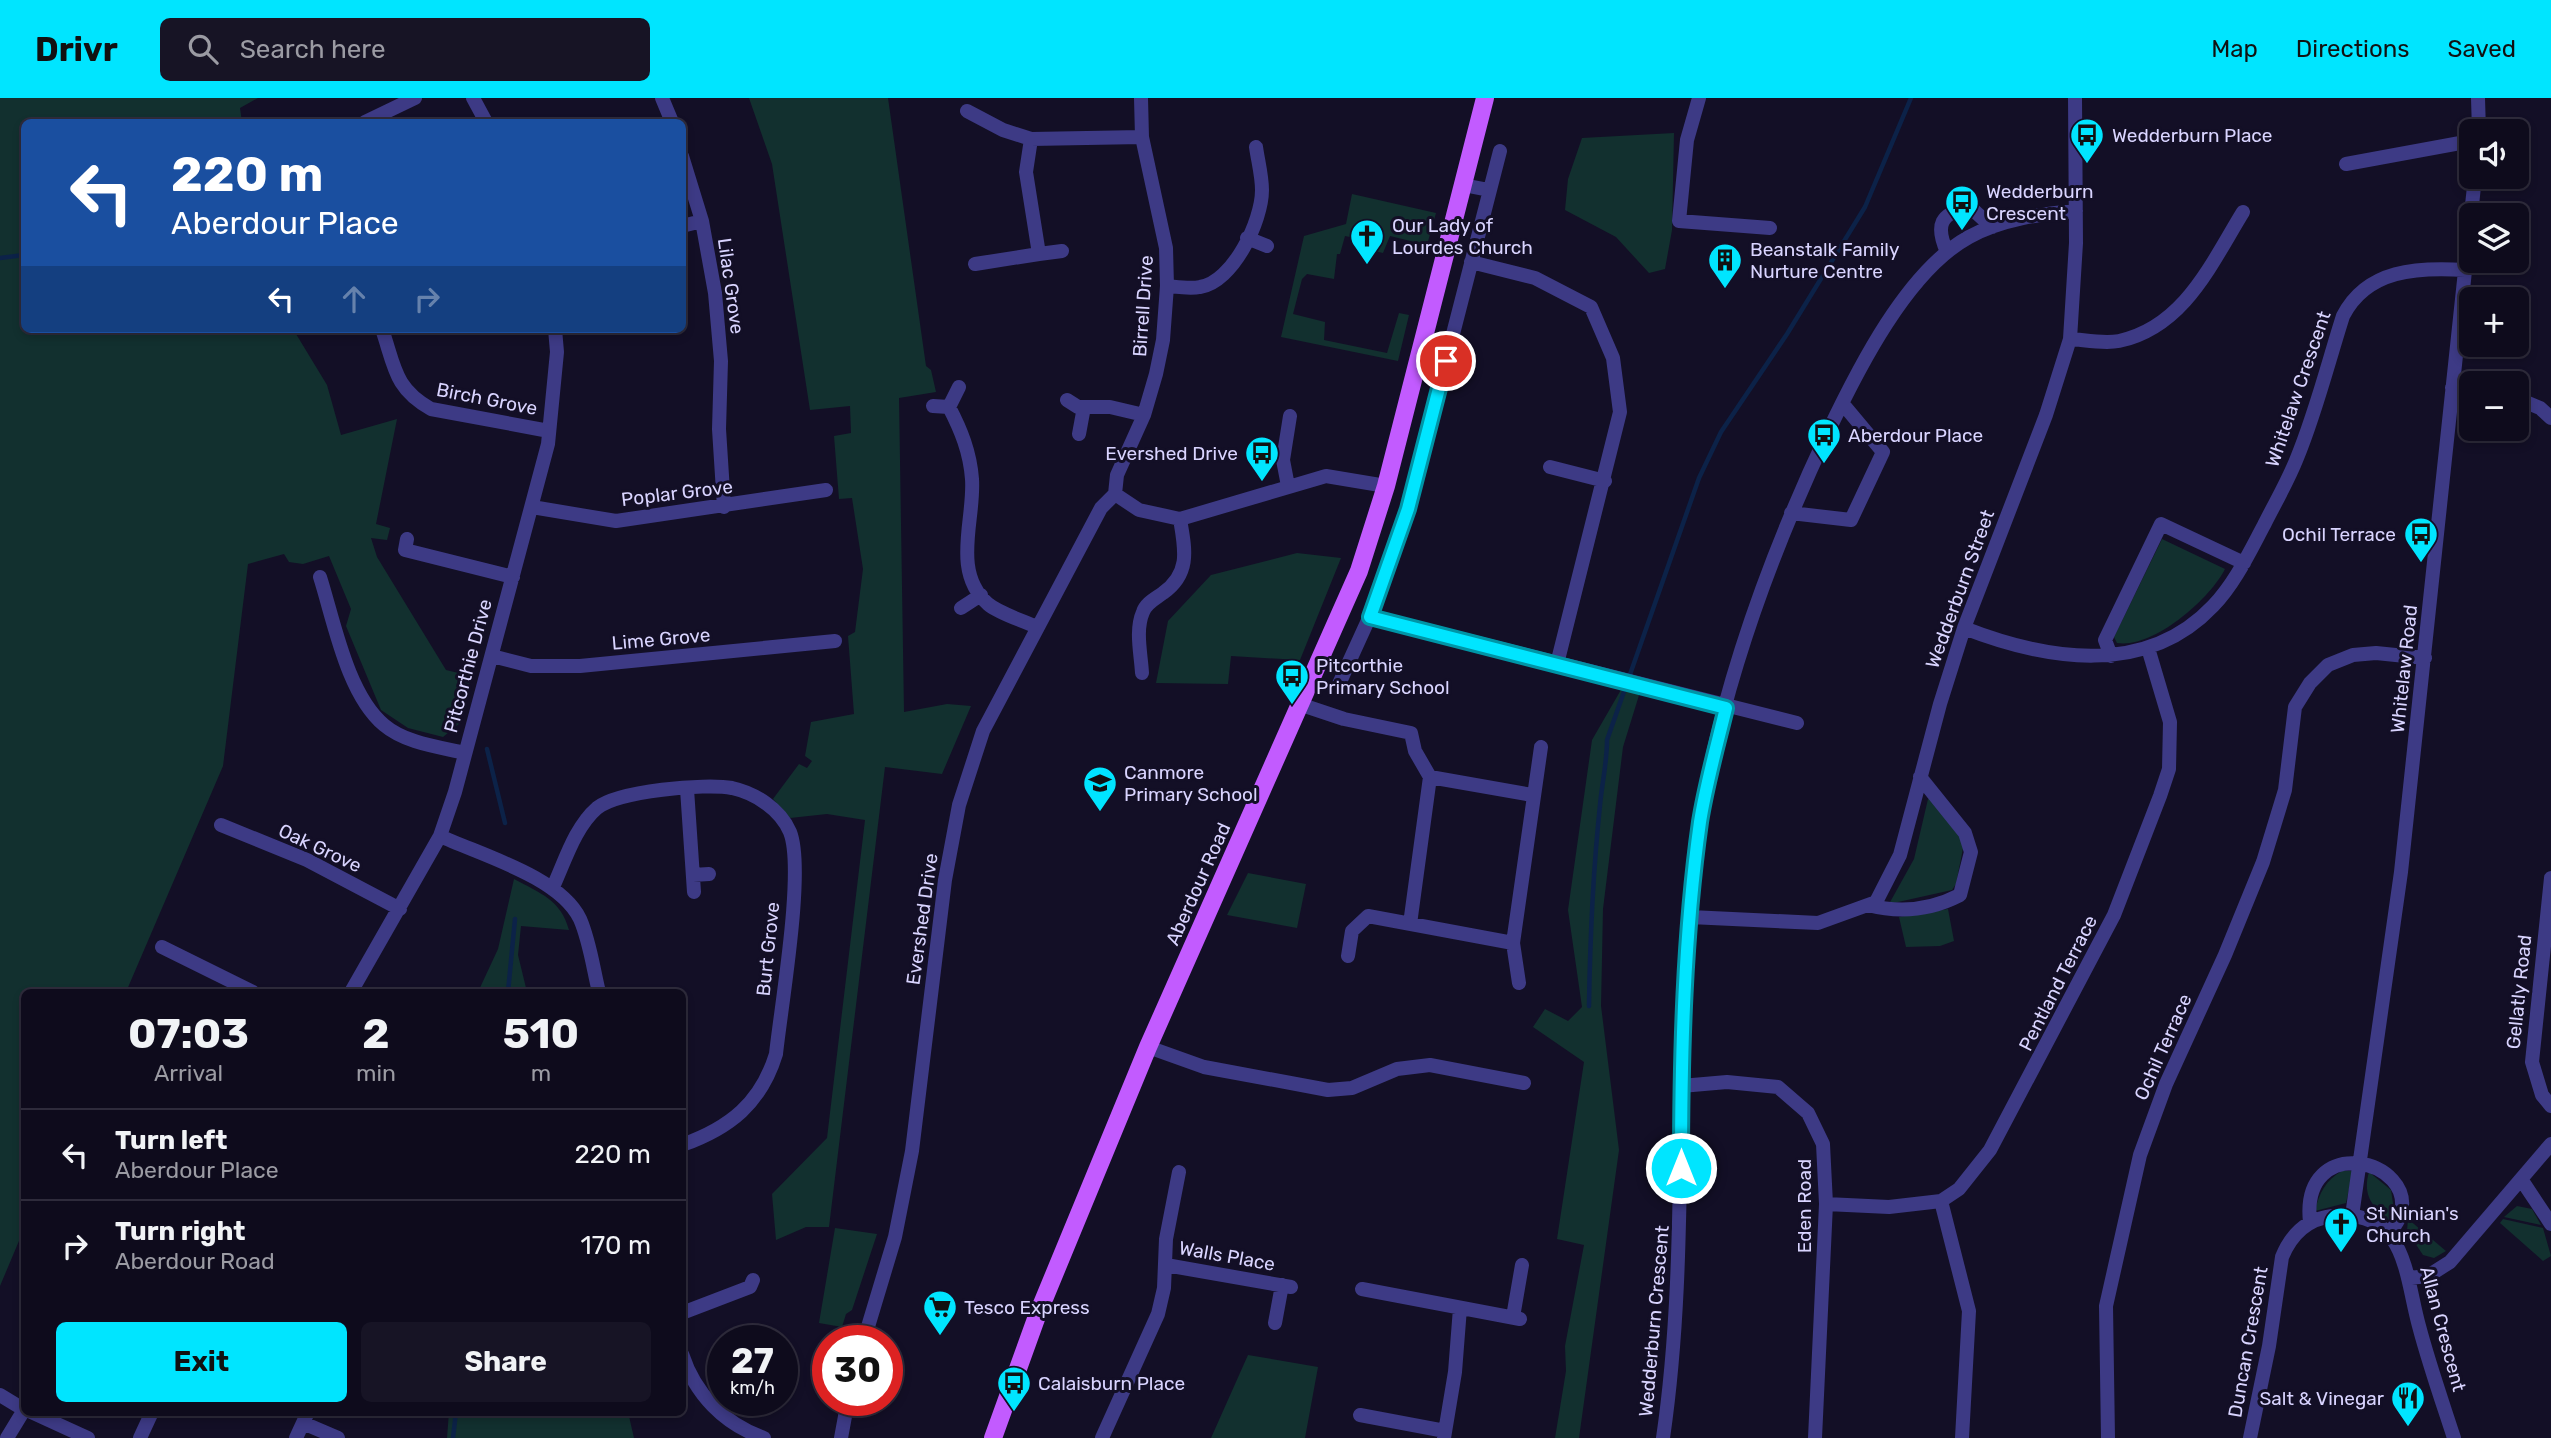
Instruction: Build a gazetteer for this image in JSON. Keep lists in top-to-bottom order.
{
  "streets": {
    "main road": ["Aberdour Road"],
    "street": [
      "Lilac Grove",
      "Birrell Drive",
      "Whitelaw Crescent",
      "Birch Grove",
      "Poplar Grove",
      "Wedderburn Street",
      "Lime Grove",
      "Pitcorthie Drive",
      "Whitelaw Road",
      "Oak Grove",
      "Evershed Drive",
      "Burt Grove",
      "Pentland Terrace",
      "Gellatly Road",
      "Ochil Terrace",
      "Eden Road",
      "Walls Place",
      "Wedderburn Crescent",
      "Allan Crescent",
      "Duncan Crescent"
    ]
  },
  "crossings": [
    ["Lilac Grove", "Poplar Grove"],
    ["Birrell Drive", "Evershed Drive"],
    ["Whitelaw Crescent", "Wedderburn Street"],
    ["Whitelaw Crescent", "Pentland Terrace"],
    ["Birch Grove", "Pitcorthie Drive"],
    ["Poplar Grove", "Pitcorthie Drive"],
    ["Wedderburn Street", "Wedderburn Crescent"],
    ["Lime Grove", "Pitcorthie Drive"],
    ["Pitcorthie Drive", "Oak Grove"],
    ["Whitelaw Road", "Ochil Terrace"],
    ["Eden Road", "Wedderburn Crescent"]
  ],
  "places": {
    "bus stop": [
      "Wedderburn Place",
      "Wedderburn Crescent",
      "Aberdour Place",
      "Evershed Drive",
      "Ochil Terrace",
      "Pitcorthie Primary School",
      "Calaisburn Place"
    ],
    "church": ["Our Lady of Lourdes Church", "St Ninian's Church"],
    "building": ["Beanstalk Family Nurture Centre"],
    "school or university": ["Canmore Primary School"],
    "supermarket": ["Tesco Express"],
    "restaurant": ["Salt & Vinegar"]
  },
  "page": {
    "header": "Drivr",
    "search": "Search here",
    "nav": ["Map", "Directions", "Saved"],
    "map_buttons": ["+", "−"],
    "turn": ["220 m", "Aberdour Place"],
    "eta": [
      "07:03",
      "Arrival",
      "2",
      "min",
      "510",
      "m"
    ],
    "list": [
      {
        "name": "Turn left",
        "note": "Aberdour Place",
        "value": "220 m"
      },
      {
        "name": "Turn right",
        "note": "Aberdour Road",
        "value": "170 m"
      }
    ],
    "buttons": ["Exit", "Share"],
    "speed": "27 km/h",
    "limit": "30"
  }
}
